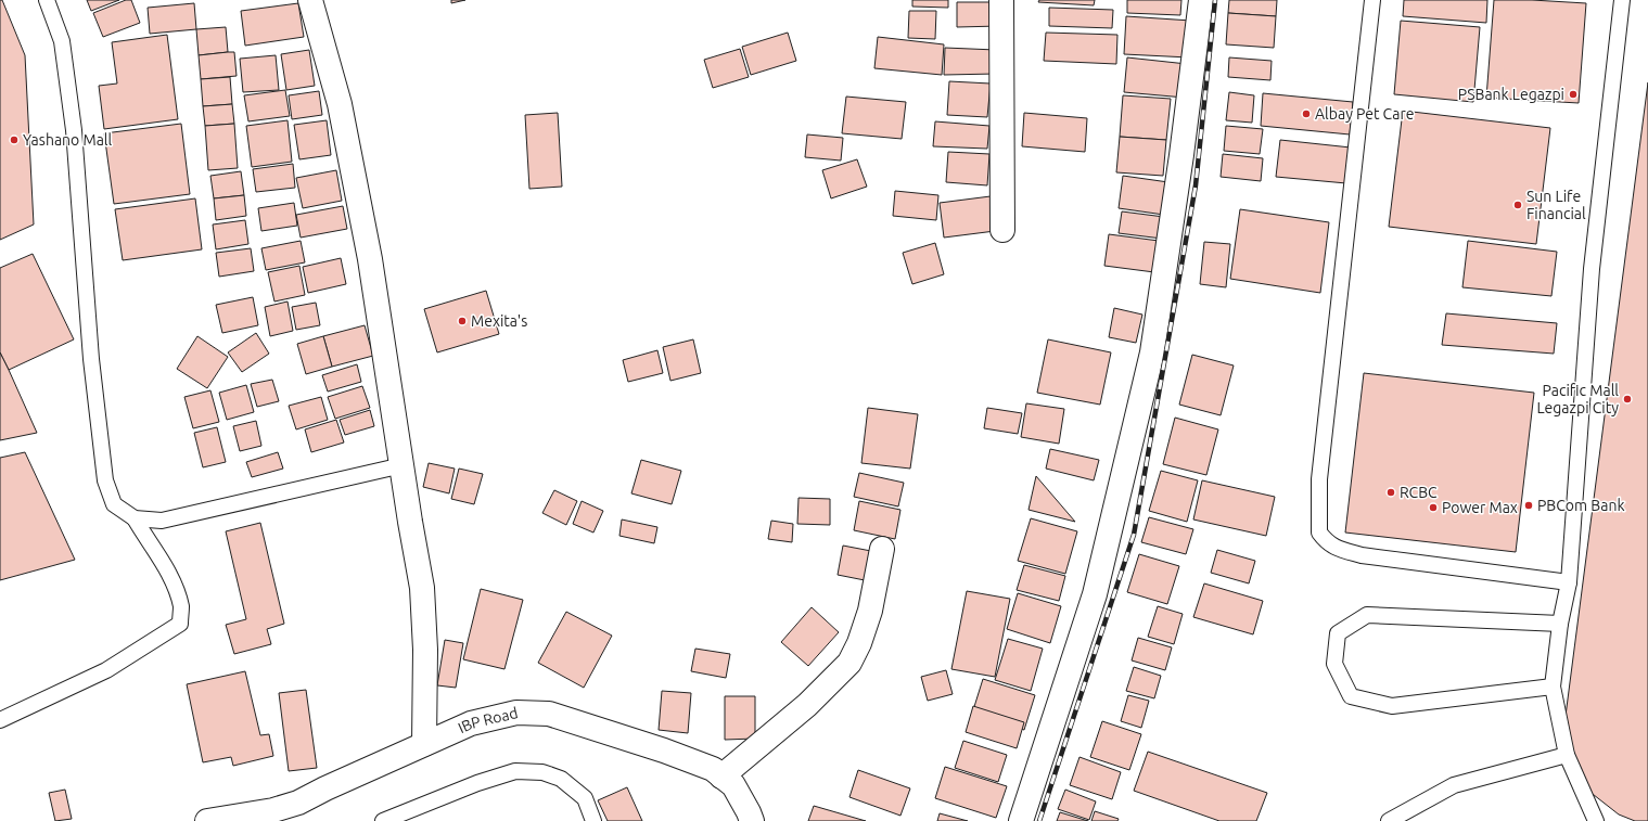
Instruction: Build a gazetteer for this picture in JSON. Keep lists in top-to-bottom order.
{
  "streets": {
    "street": ["IBP Road"]
  },
  "places": [
    "PSBank Legazpi",
    "Albay Pet Care",
    "Yashano Mall",
    "Sun Life Financial",
    "Mexita's",
    "Pacific Mall Legazpi City",
    "RCBC",
    "PBCom Bank",
    "Power Max"
  ]
}
